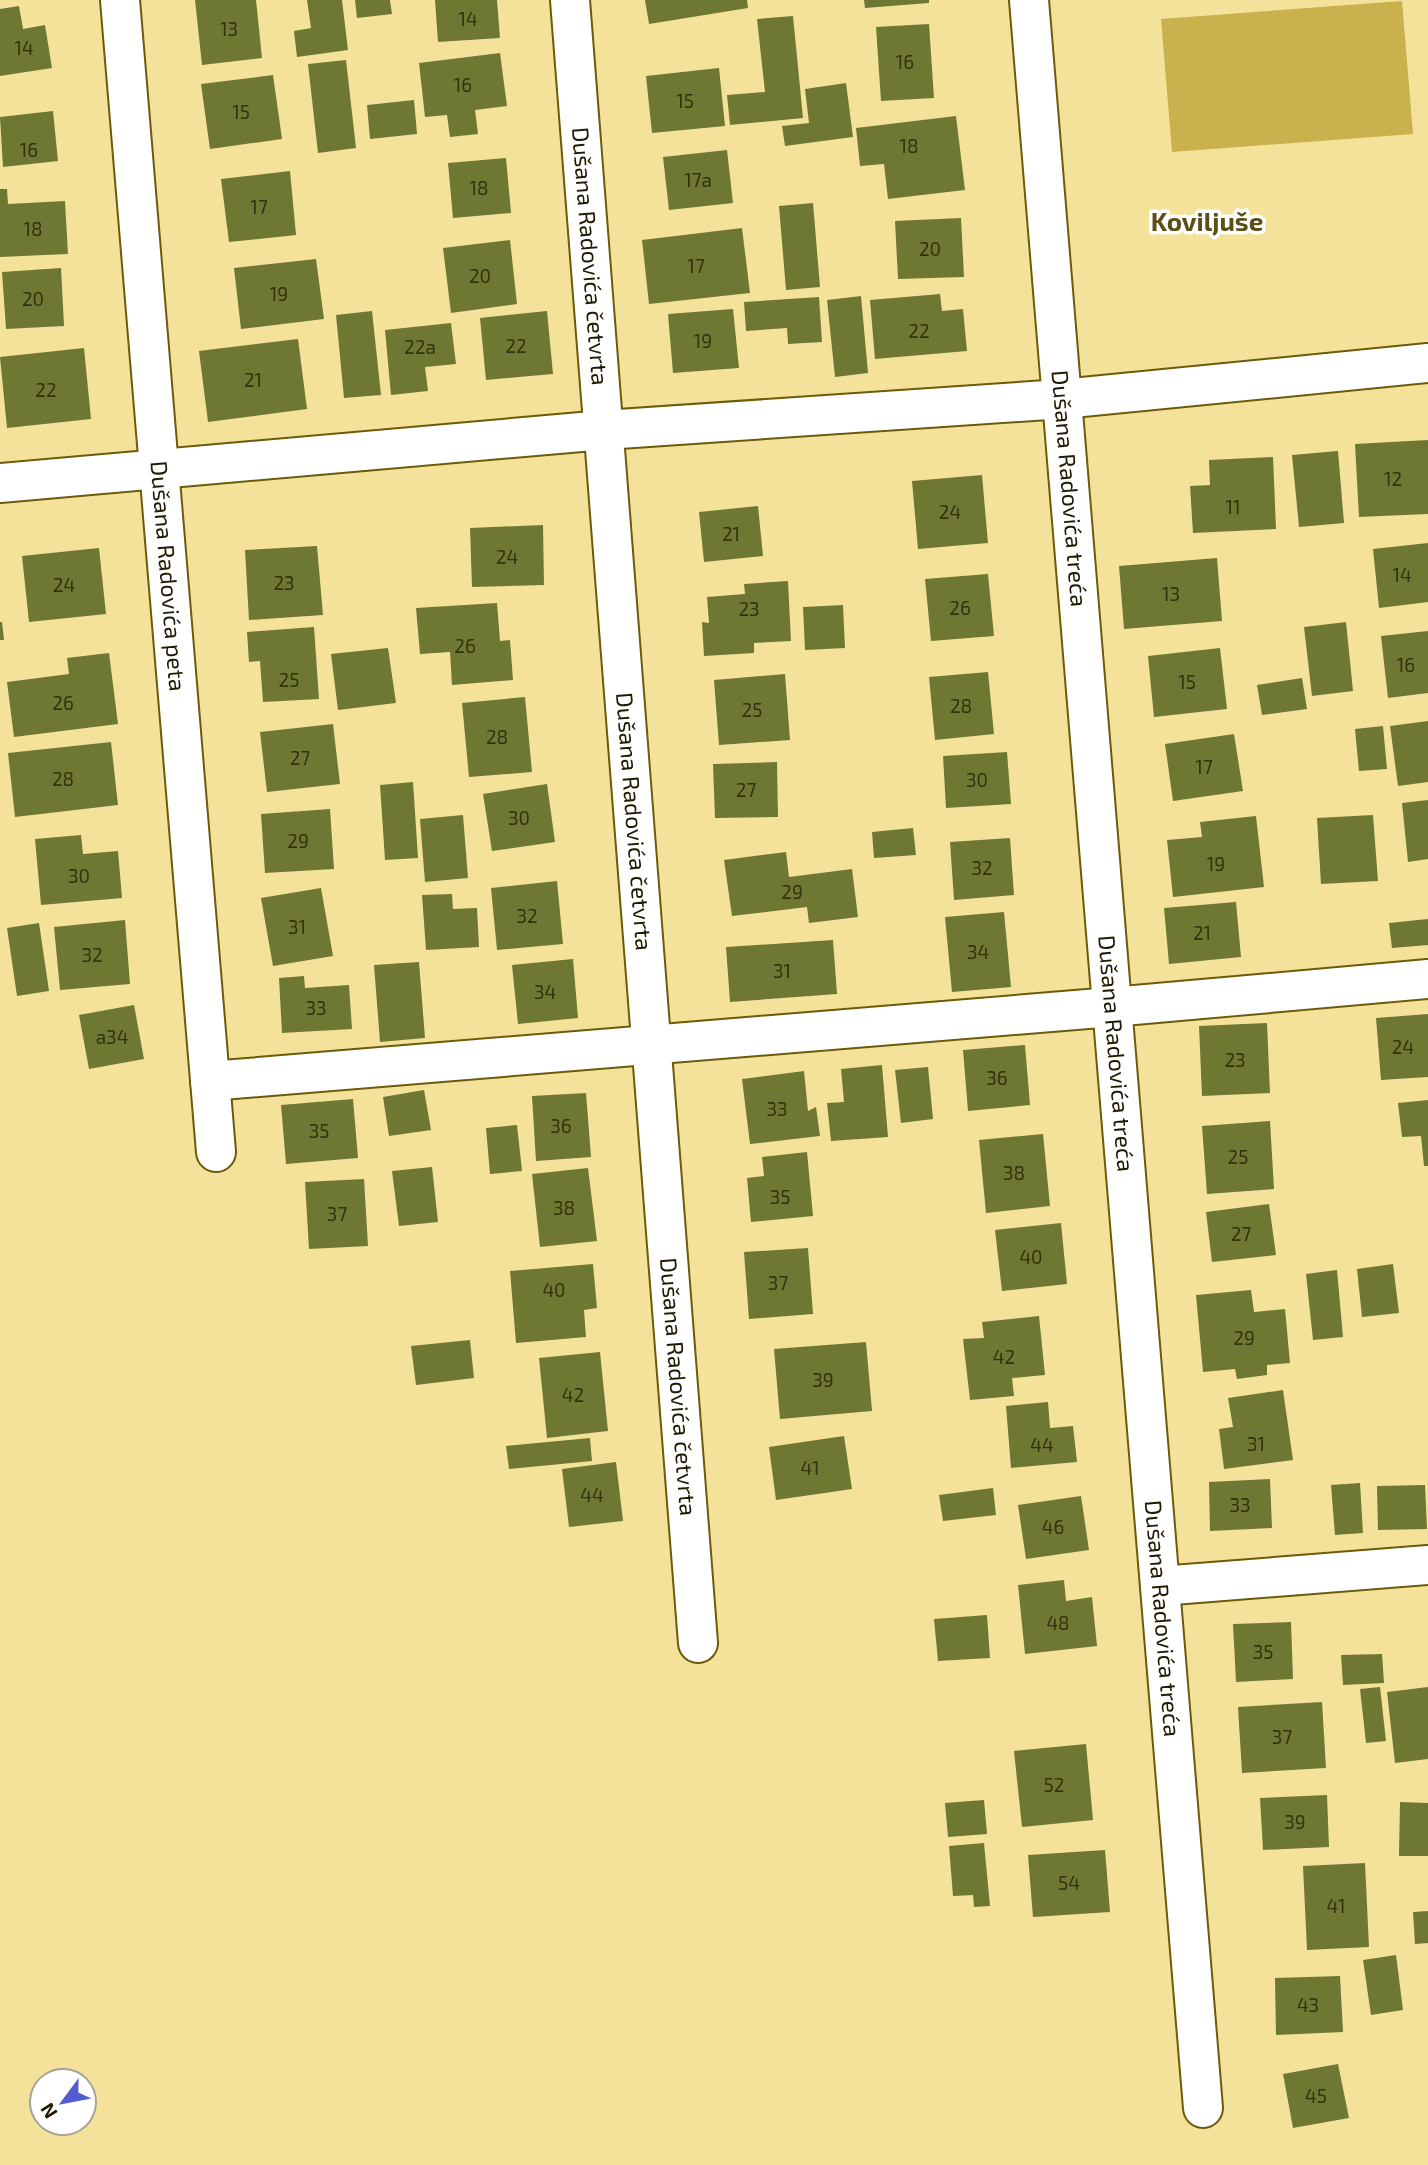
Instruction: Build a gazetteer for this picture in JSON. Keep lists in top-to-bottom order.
{
  "streets": {
    "street": ["Dušana Radovića četvrta", "Dušana Radovića treća", "Dušana Radovića peta"]
  },
  "districts": ["Koviljuše"],
  "house_numbers": [
    "14",
    "13",
    "14",
    "16",
    "16",
    "15",
    "15",
    "18",
    "16",
    "17a",
    "18",
    "17",
    "18",
    "20",
    "17",
    "20",
    "19",
    "20",
    "22",
    "19",
    "22",
    "22a",
    "21",
    "22",
    "12",
    "11",
    "24",
    "21",
    "24",
    "14",
    "23",
    "24",
    "13",
    "26",
    "23",
    "26",
    "16",
    "25",
    "15",
    "26",
    "28",
    "25",
    "28",
    "27",
    "17",
    "28",
    "30",
    "27",
    "30",
    "29",
    "19",
    "32",
    "30",
    "29",
    "32",
    "31",
    "21",
    "34",
    "32",
    "31",
    "34",
    "33",
    "a34",
    "24",
    "23",
    "36",
    "33",
    "36",
    "35",
    "25",
    "38",
    "35",
    "38",
    "37",
    "27",
    "40",
    "37",
    "40",
    "29",
    "42",
    "39",
    "42",
    "31",
    "44",
    "41",
    "44",
    "33",
    "46",
    "48",
    "35",
    "37",
    "52",
    "39",
    "54",
    "41",
    "43",
    "45"
  ],
  "north": "bottom left"
}
